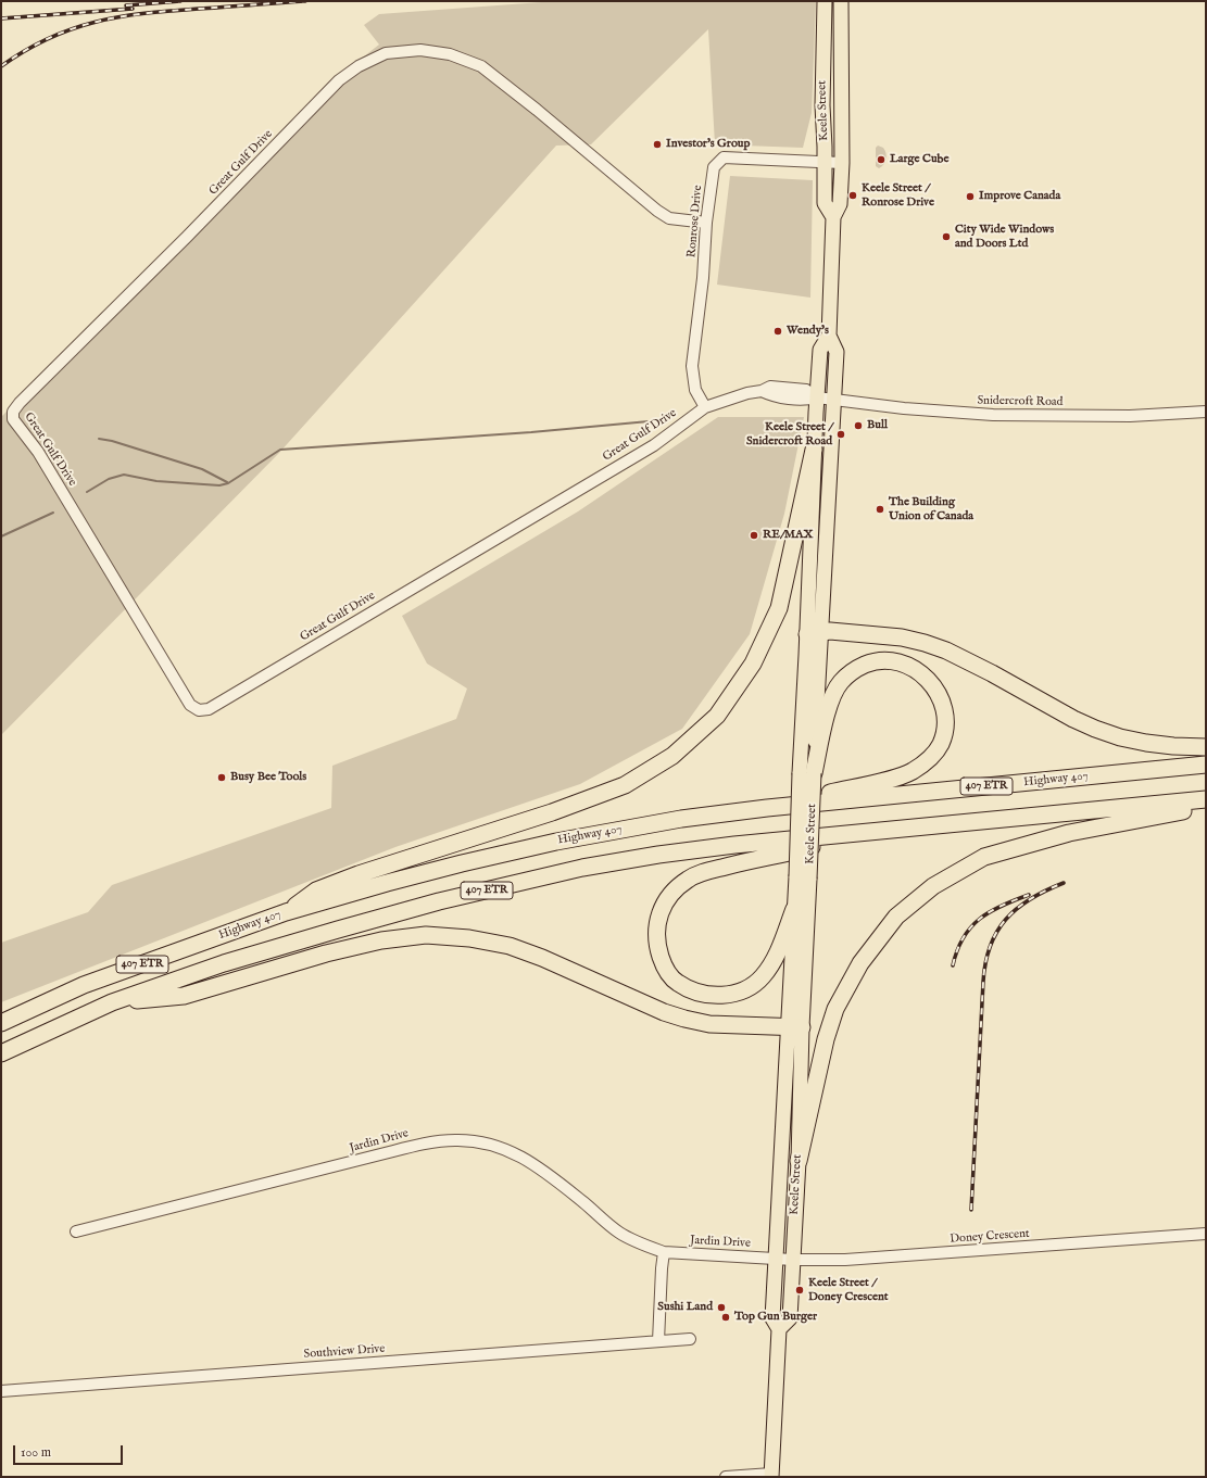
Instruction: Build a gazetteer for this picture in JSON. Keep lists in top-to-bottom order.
{
  "streets": {
    "highway": ["Highway 407", "407 ETR"],
    "main road": ["Keele Street"],
    "street": [
      "Great Gulf Drive",
      "Ronrose Drive",
      "Snidercroft Road",
      "Jardin Drive",
      "Doney Crescent",
      "Southview Drive"
    ]
  },
  "crossings": [
    ["Keele Street", "Great Gulf Drive"],
    ["Keele Street", "Ronrose Drive"],
    ["Keele Street", "Snidercroft Road"],
    ["Keele Street", "Jardin Drive"],
    ["Keele Street", "Doney Crescent"],
    ["Great Gulf Drive", "Ronrose Drive"],
    ["Great Gulf Drive", "Snidercroft Road"],
    ["Jardin Drive", "Doney Crescent"]
  ],
  "places": [
    "Investor's Group",
    "Large Cube",
    "Keele Street / Ronrose Drive",
    "Improve Canada",
    "City Wide Windows and Doors Ltd",
    "Wendy's",
    "Bull",
    "Keele Street / Snidercroft Road",
    "The Building Union of Canada",
    "RE/MAX",
    "Busy Bee Tools",
    "Keele Street / Doney Crescent",
    "Sushi Land",
    "Top Gun Burger"
  ],
  "scale_bar": "100 m"
}
